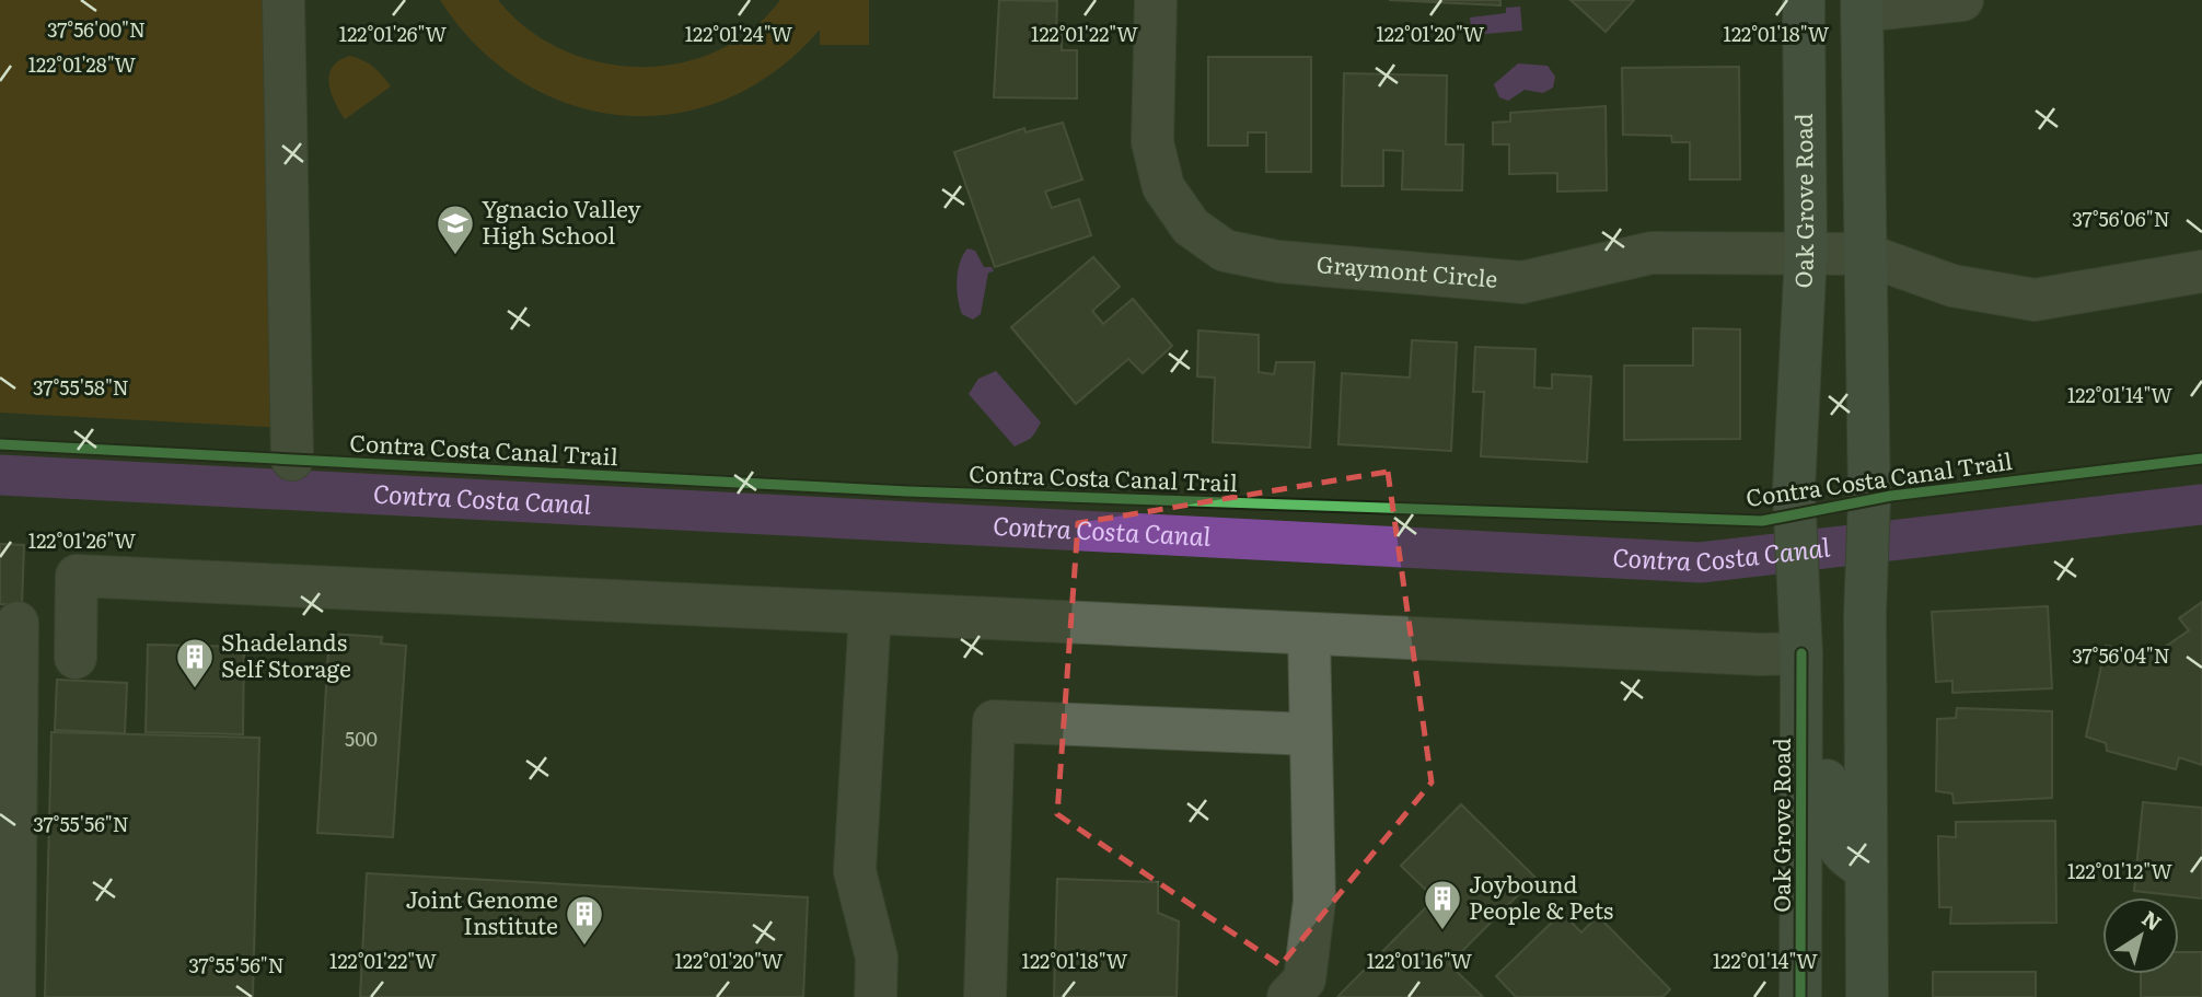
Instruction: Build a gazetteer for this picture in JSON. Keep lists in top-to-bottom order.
{
  "streets": {
    "main road": ["Oak Grove Road"],
    "street": ["Graymont Circle"],
    "cycle path": ["Contra Costa Canal Trail"]
  },
  "crossings": [
    ["Oak Grove Road", "Graymont Circle"]
  ],
  "water": ["Contra Costa Canal"],
  "places": {
    "school or university": ["Ygnacio Valley High School"],
    "building": ["Shadelands Self Storage", "Joybound People & Pets", "Joint Genome Institute"]
  },
  "house_numbers": ["500"],
  "north": "top right",
  "coordinates": [
    "37°56'00\"N",
    "122°01'26\"W",
    "122°01'24\"W",
    "122°01'22\"W",
    "122°01'20\"W",
    "122°01'18\"W",
    "122°01'28\"W",
    "37°56'06\"N",
    "37°55'58\"N",
    "122°01'14\"W",
    "37°56'04\"N",
    "37°55'56\"N",
    "122°01'12\"W",
    "122°01'16\"W"
  ]
}
